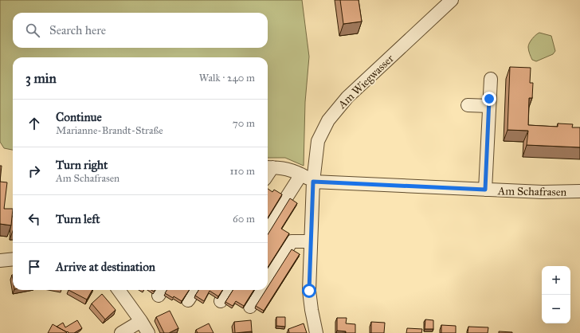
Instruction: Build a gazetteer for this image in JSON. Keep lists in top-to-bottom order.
{
  "streets": {
    "street": ["Am Wiegwasser", "Am Schafrasen"]
  },
  "crossings": [
    ["Am Wiegwasser", "Am Schafrasen"]
  ],
  "page": {
    "search": "Search here",
    "heading": ["3 min", "Walk · 240 m"],
    "list": [
      ["Continue", "Marianne-Brandt-Straße", "70 m"],
      ["Turn right", "Am Schafrasen", "110 m"],
      ["Turn left", "60 m"],
      "Arrive at destination"
    ],
    "map_buttons": ["+", "−"]
  }
}
